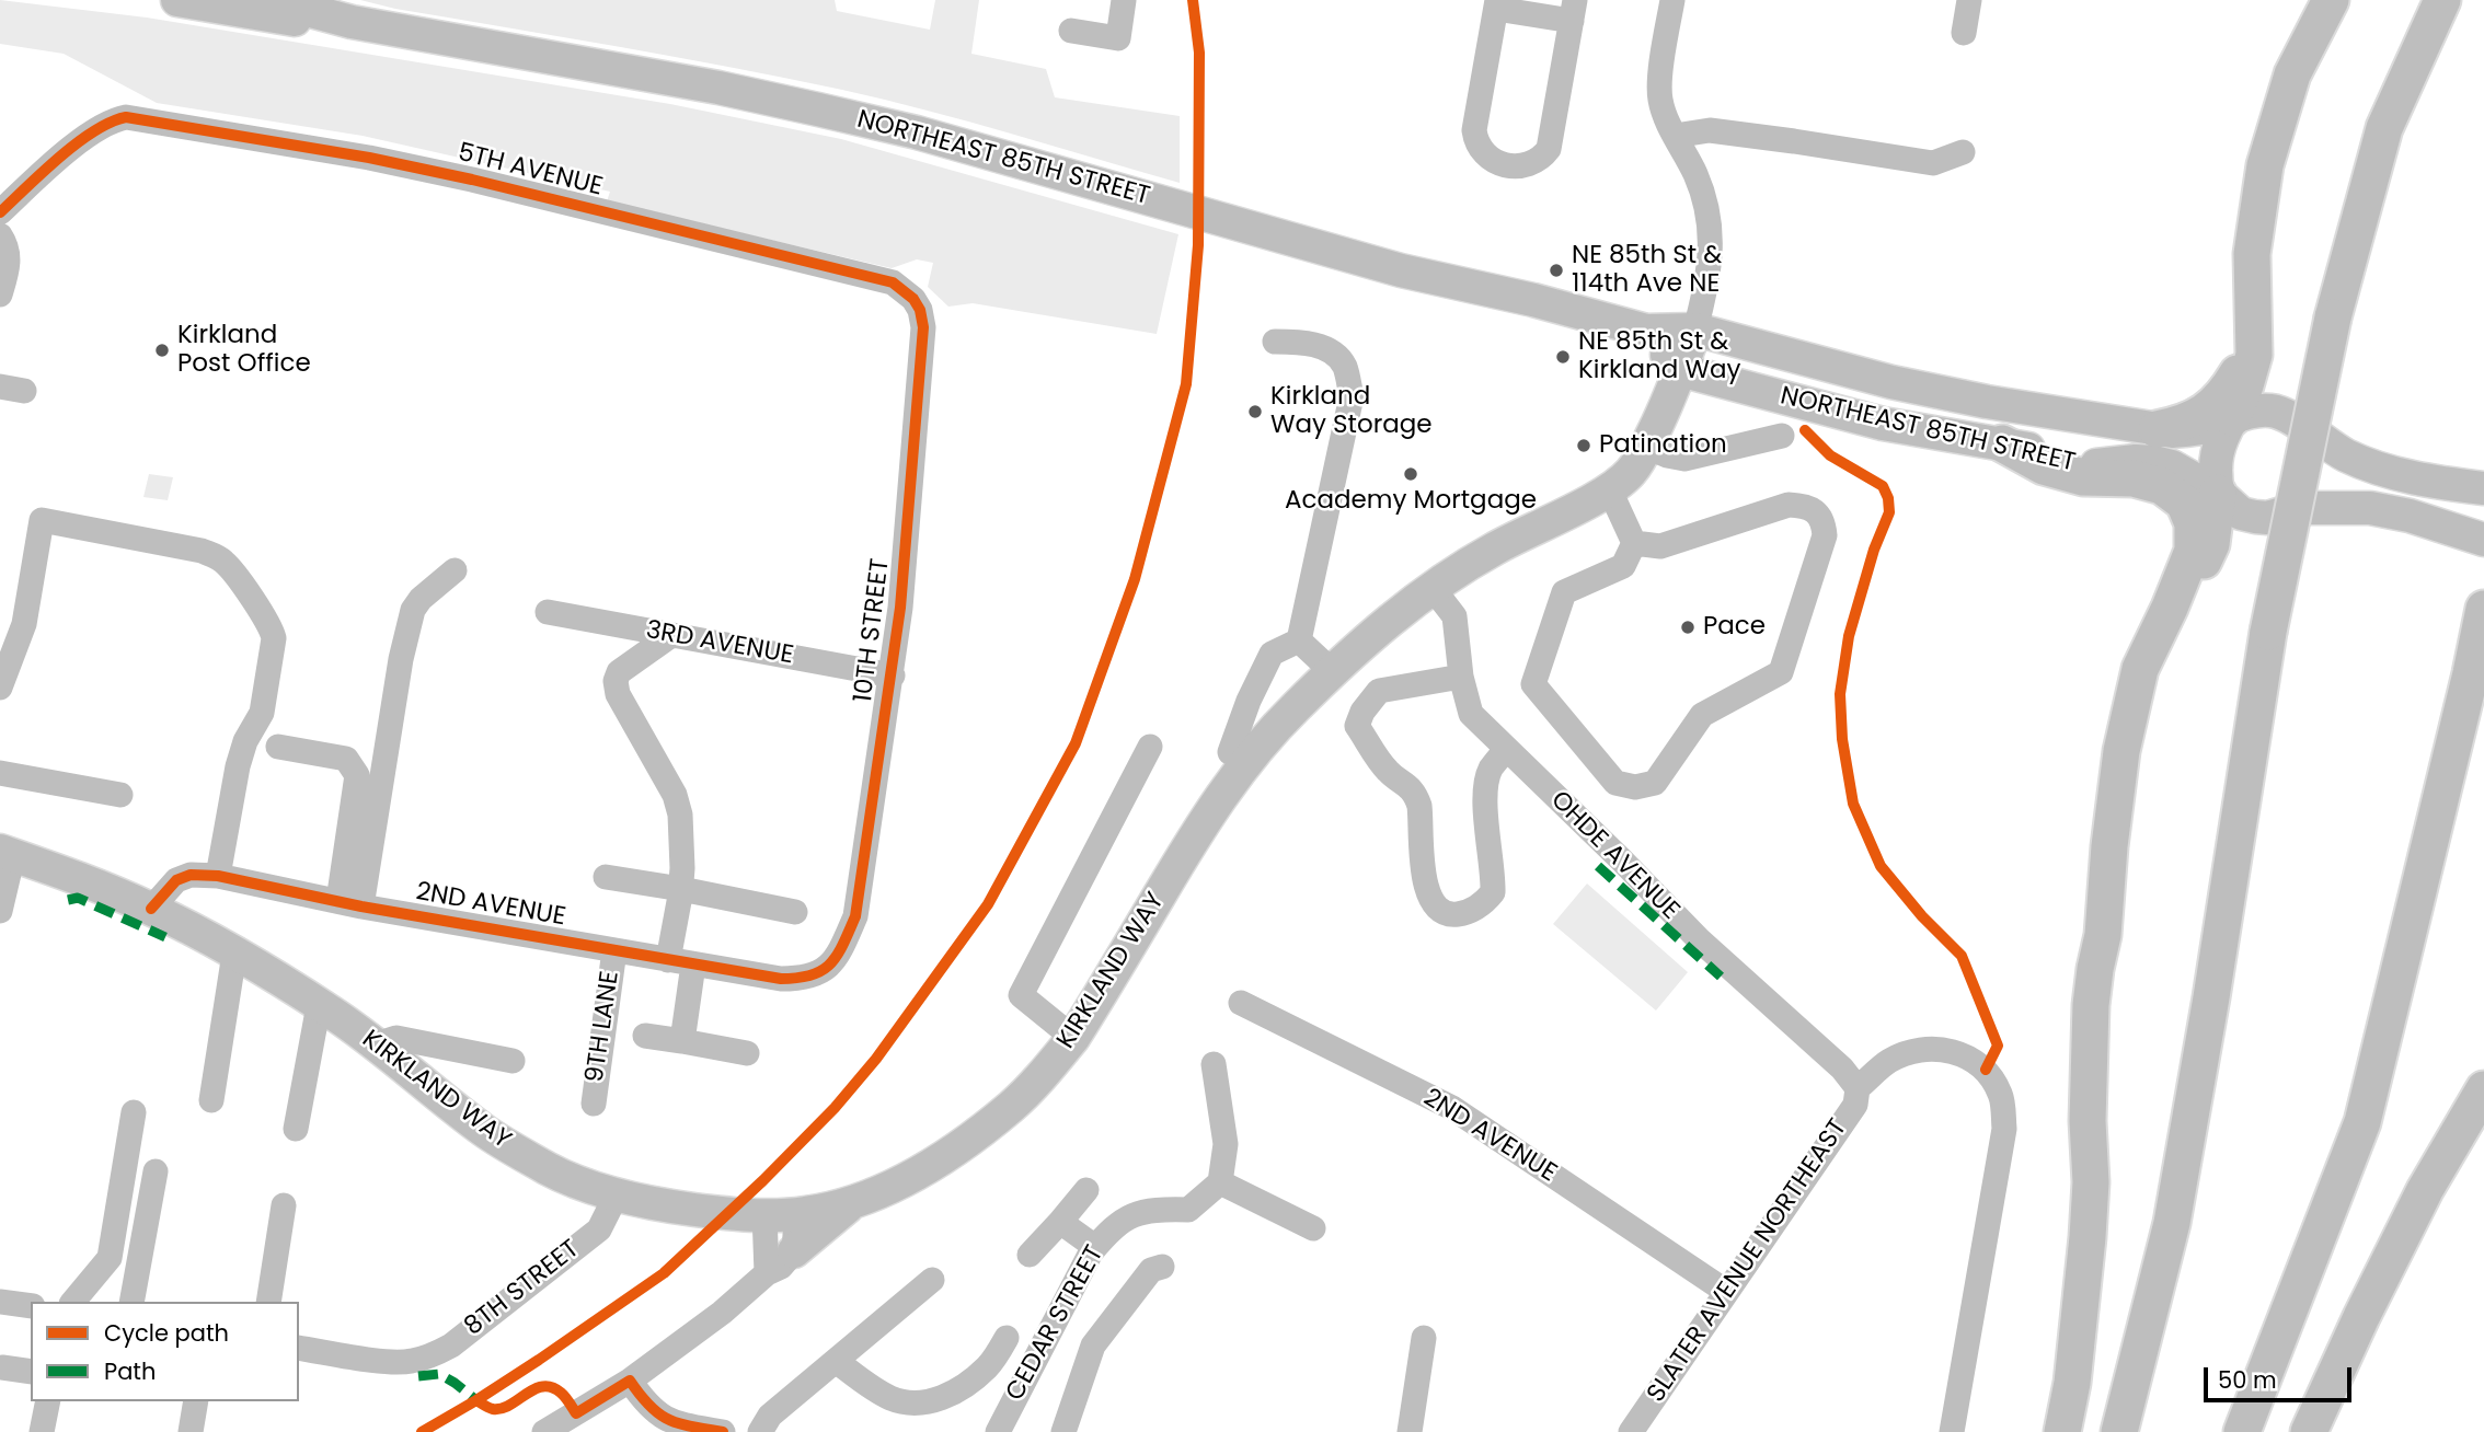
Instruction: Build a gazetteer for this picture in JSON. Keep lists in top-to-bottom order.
{
  "streets": {
    "main road": ["NORTHEAST 85TH STREET", "KIRKLAND WAY"],
    "street": [
      "5TH AVENUE",
      "10TH STREET",
      "3RD AVENUE",
      "OHDE AVENUE",
      "2ND AVENUE",
      "9TH LANE",
      "SLATER AVENUE NORTHEAST",
      "8TH STREET",
      "CEDAR STREET"
    ]
  },
  "crossings": [
    ["NORTHEAST 85TH STREET", "KIRKLAND WAY"],
    ["5TH AVENUE", "10TH STREET"],
    ["10TH STREET", "3RD AVENUE"],
    ["10TH STREET", "2ND AVENUE"],
    ["OHDE AVENUE", "KIRKLAND WAY"],
    ["OHDE AVENUE", "SLATER AVENUE NORTHEAST"],
    ["2ND AVENUE", "KIRKLAND WAY"],
    ["2ND AVENUE", "9TH LANE"],
    ["2ND AVENUE", "SLATER AVENUE NORTHEAST"],
    ["KIRKLAND WAY", "8TH STREET"]
  ],
  "places": [
    "NE 85th St & 114th Ave NE",
    "Kirkland Post Office",
    "NE 85th St & Kirkland Way",
    "Kirkland Way Storage",
    "Patination",
    "Academy Mortgage",
    "Pace"
  ],
  "legend": ["Cycle path", "Path"],
  "scale_bar": "50 m"
}
